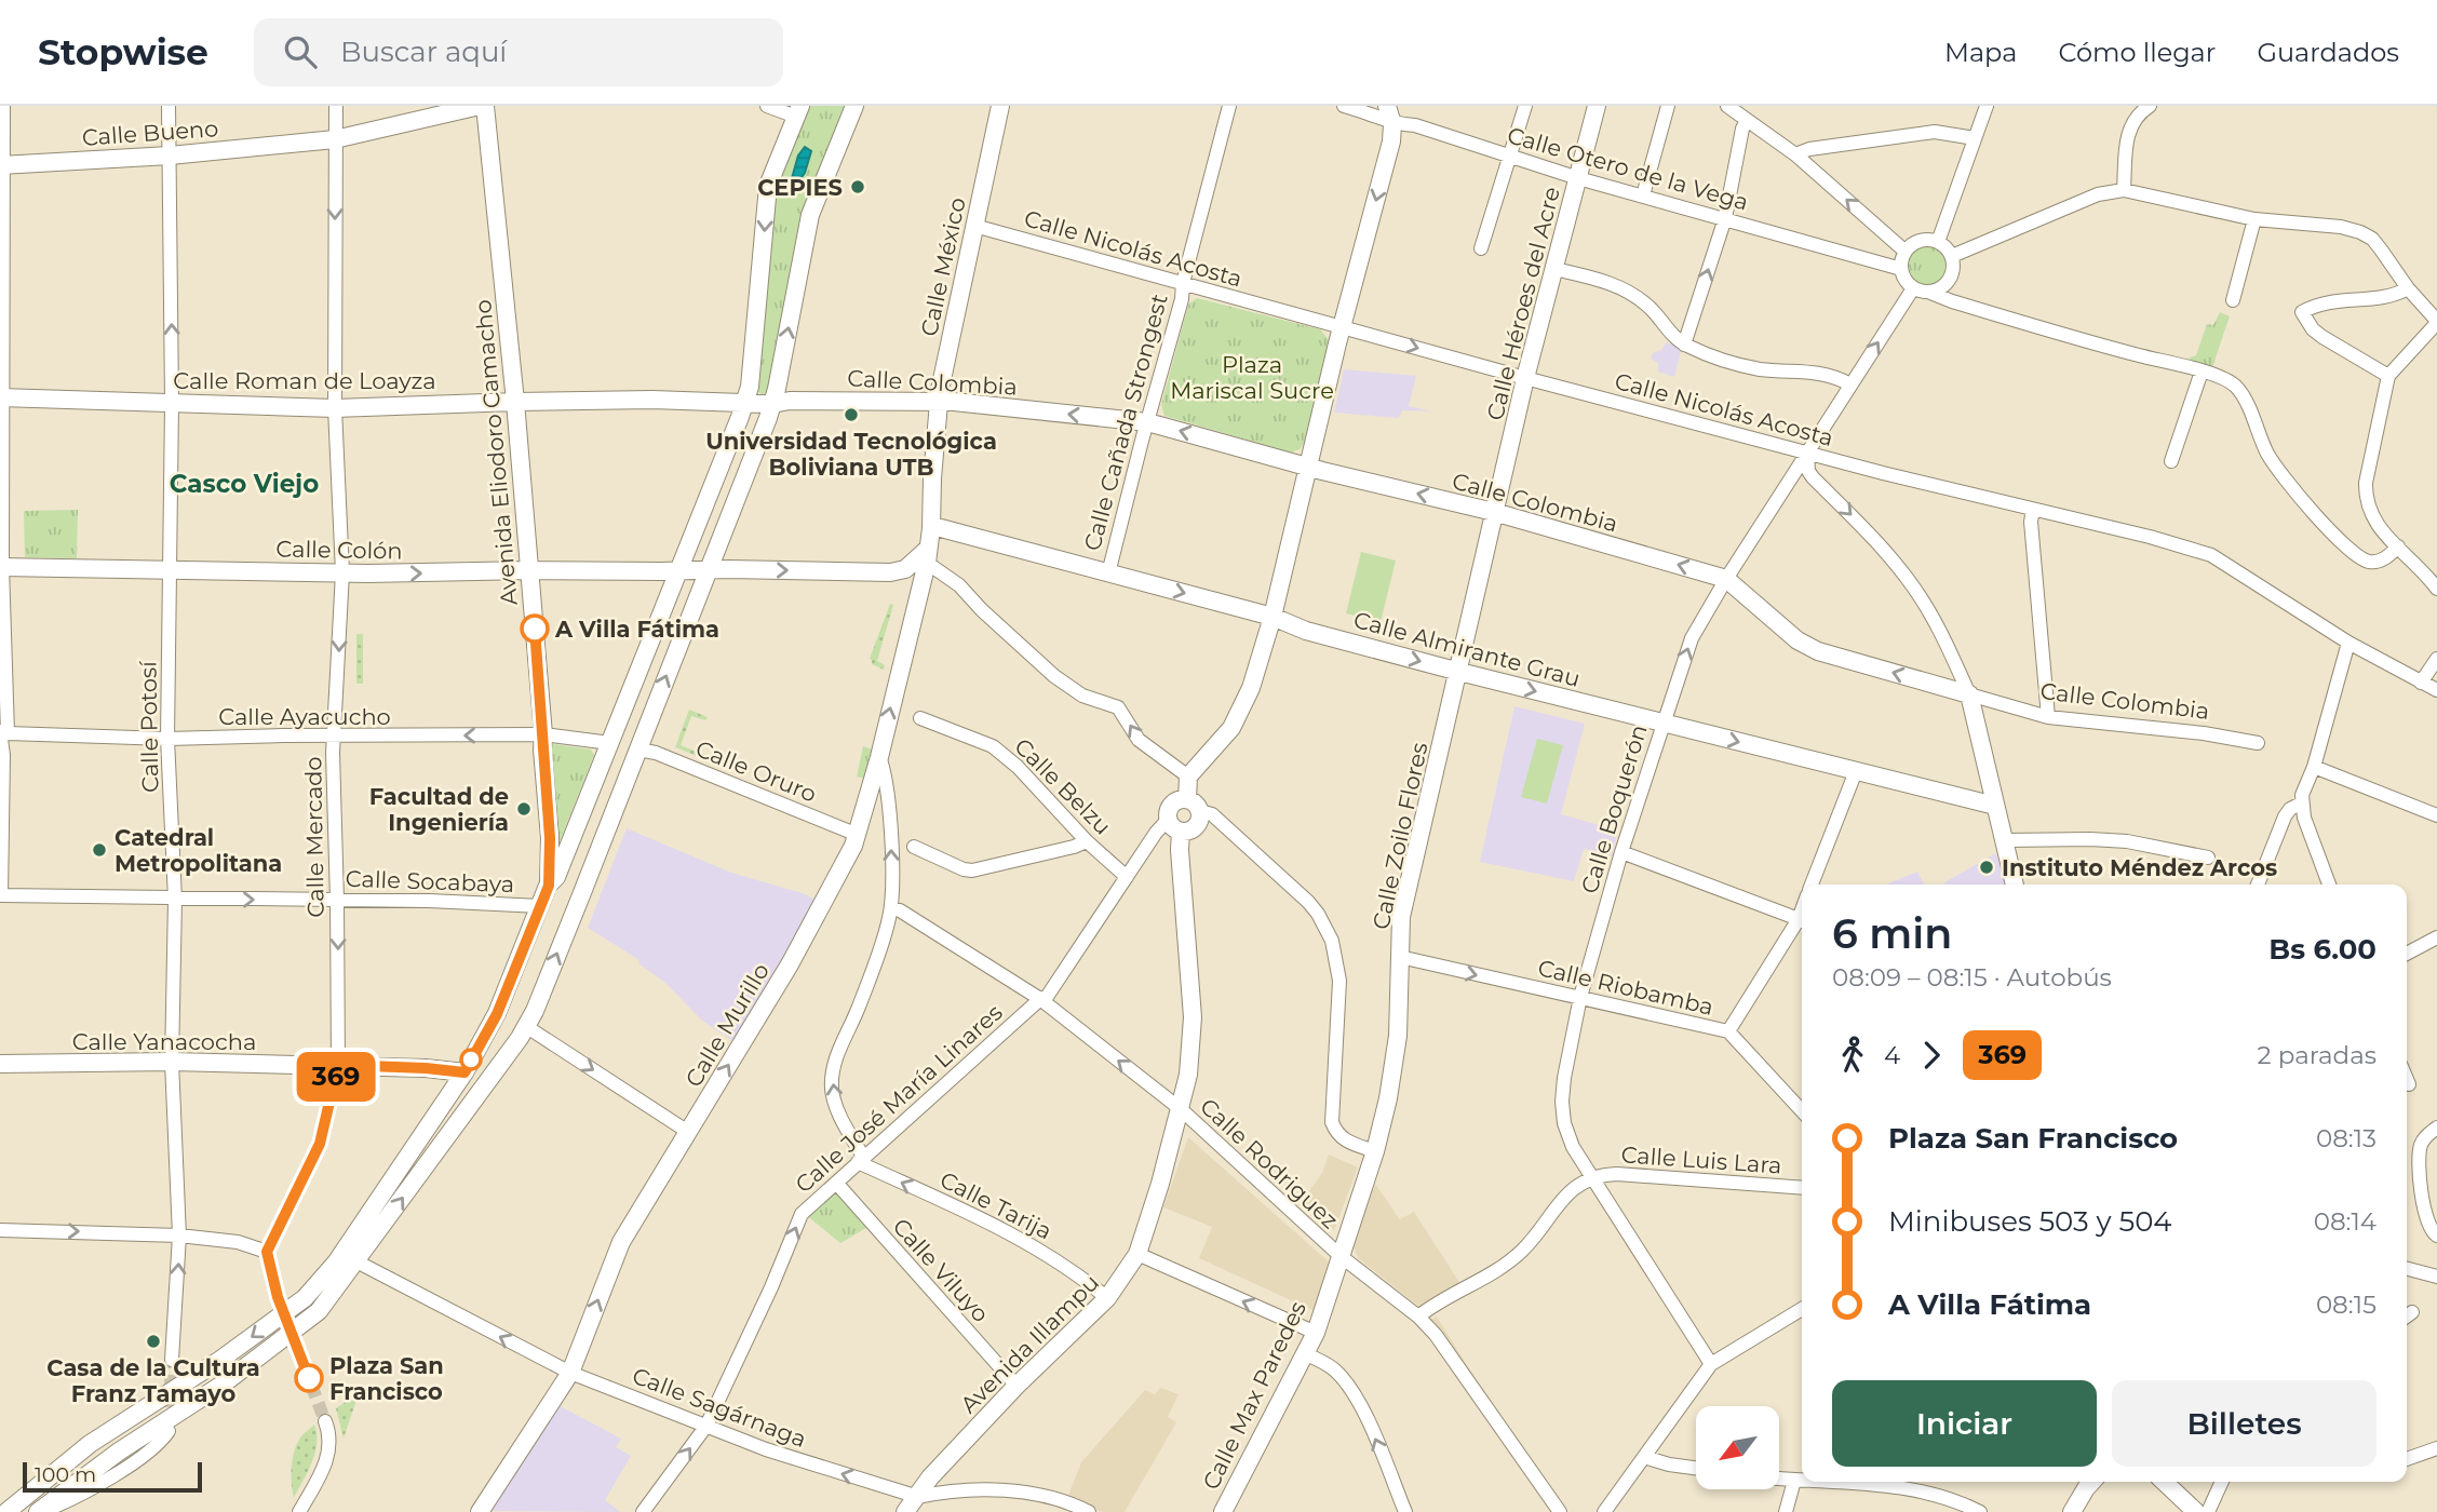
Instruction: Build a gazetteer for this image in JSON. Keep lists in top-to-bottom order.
{
  "streets": {
    "main road": [
      "Calle Bueno",
      "Calle México",
      "Calle Héroes del Acre",
      "Calle Roman de Loayza",
      "Calle Colombia",
      "Avenida Eliodoro Camacho",
      "Calle Colón",
      "Calle Almirante Grau",
      "Calle Zoilo Flores",
      "Calle Murillo",
      "Calle Yanacocha",
      "Avenida Illampu",
      "Calle Max Paredes"
    ],
    "street": [
      "Calle Otero de la Vega",
      "Calle Nicolás Acosta",
      "Calle Cañada Strongest",
      "Calle Ayacucho",
      "Calle Potosí",
      "Calle Oruro",
      "Calle Belzu",
      "Calle Boquerón",
      "Calle Mercado",
      "Calle Socabaya",
      "Calle Riobamba",
      "Calle José María Linares",
      "Calle Luis Lara",
      "Calle Rodriguez",
      "Calle Tarija",
      "Calle Viluyo",
      "Calle Sagárnaga"
    ]
  },
  "crossings": [
    ["Calle Bueno", "Avenida Eliodoro Camacho"],
    ["Calle Bueno", "Calle Potosí"],
    ["Calle Bueno", "Calle Mercado"],
    ["Calle Otero de la Vega", "Calle Héroes del Acre"],
    ["Calle Otero de la Vega", "Calle Boquerón"],
    ["Calle Nicolás Acosta", "Calle México"],
    ["Calle Nicolás Acosta", "Calle Héroes del Acre"],
    ["Calle Nicolás Acosta", "Calle Cañada Strongest"],
    ["Calle Nicolás Acosta", "Calle Boquerón"],
    ["Calle México", "Calle Colombia"],
    ["Calle México", "Calle Almirante Grau"],
    ["Calle México", "Calle Murillo"],
    ["Calle Héroes del Acre", "Calle Colombia"],
    ["Calle Héroes del Acre", "Calle Zoilo Flores"],
    ["Calle Roman de Loayza", "Calle Colombia"],
    ["Calle Roman de Loayza", "Avenida Eliodoro Camacho"],
    ["Calle Roman de Loayza", "Calle Potosí"],
    ["Calle Roman de Loayza", "Calle Mercado"],
    ["Calle Colombia", "Calle Cañada Strongest"],
    ["Calle Colombia", "Calle Boquerón"],
    ["Calle Colombia", "Calle Zoilo Flores"],
    ["Calle Cañada Strongest", "Calle Almirante Grau"],
    ["Avenida Eliodoro Camacho", "Calle Colón"],
    ["Avenida Eliodoro Camacho", "Calle Ayacucho"],
    ["Calle Colón", "Calle Potosí"],
    ["Calle Colón", "Calle Mercado"],
    ["Calle Almirante Grau", "Calle Boquerón"],
    ["Calle Almirante Grau", "Calle Zoilo Flores"],
    ["Calle Almirante Grau", "Calle Murillo"],
    ["Calle Ayacucho", "Calle Potosí"],
    ["Calle Ayacucho", "Calle Mercado"],
    ["Calle Potosí", "Calle Mercado"],
    ["Calle Potosí", "Calle Socabaya"],
    ["Calle Potosí", "Calle Yanacocha"],
    ["Calle Oruro", "Calle Murillo"],
    ["Calle Belzu", "Calle José María Linares"],
    ["Calle Boquerón", "Calle Riobamba"],
    ["Calle Boquerón", "Calle Luis Lara"],
    ["Calle Zoilo Flores", "Calle Riobamba"],
    ["Calle Zoilo Flores", "Calle Rodriguez"],
    ["Calle Zoilo Flores", "Calle Max Paredes"],
    ["Calle Mercado", "Calle Socabaya"],
    ["Calle Mercado", "Calle Yanacocha"],
    ["Calle Murillo", "Calle Sagárnaga"],
    ["Calle José María Linares", "Calle Rodriguez"],
    ["Calle José María Linares", "Calle Tarija"],
    ["Calle José María Linares", "Calle Viluyo"],
    ["Calle José María Linares", "Avenida Illampu"],
    ["Calle José María Linares", "Calle Sagárnaga"],
    ["Calle Luis Lara", "Calle Rodriguez"],
    ["Calle Rodriguez", "Avenida Illampu"],
    ["Calle Rodriguez", "Calle Max Paredes"],
    ["Calle Tarija", "Avenida Illampu"],
    ["Calle Viluyo", "Avenida Illampu"],
    ["Avenida Illampu", "Calle Sagárnaga"]
  ],
  "one_way": [
    "Calle Colombia",
    "Calle Almirante Grau",
    "Calle Mercado",
    "Calle Riobamba",
    "Calle Murillo",
    "Calle José María Linares",
    "Calle Tarija",
    "Calle Sagárnaga"
  ],
  "districts": ["Casco Viejo"],
  "parks": ["Plaza Mariscal Sucre"],
  "places": [
    "CEPIES",
    "Universidad Tecnológica Boliviana UTB",
    "A Villa Fátima",
    "Facultad de Ingeniería",
    "Catedral Metropolitana",
    "Instituto Méndez Arcos",
    "Casa de la Cultura Franz Tamayo",
    "Plaza San Francisco"
  ],
  "lines": ["bus line 369"],
  "scale_bar": "100 m",
  "north": "bottom left",
  "page": {
    "header": "Stopwise",
    "search": "Buscar aquí",
    "nav": ["Mapa", "Cómo llegar", "Guardados"],
    "on_map": "369",
    "heading": ["6 min", "08:09 – 08:15 · Autobús", "Bs 6.00"],
    "legs": ["4", "369", "2 paradas"],
    "list": [
      {
        "name": "Plaza San Francisco",
        "value": "08:13"
      },
      {
        "name": "Minibuses 503 y 504",
        "value": "08:14"
      },
      {
        "name": "A Villa Fátima",
        "value": "08:15"
      }
    ],
    "buttons": ["Iniciar", "Billetes"],
    "scale": "100 m"
  }
}
